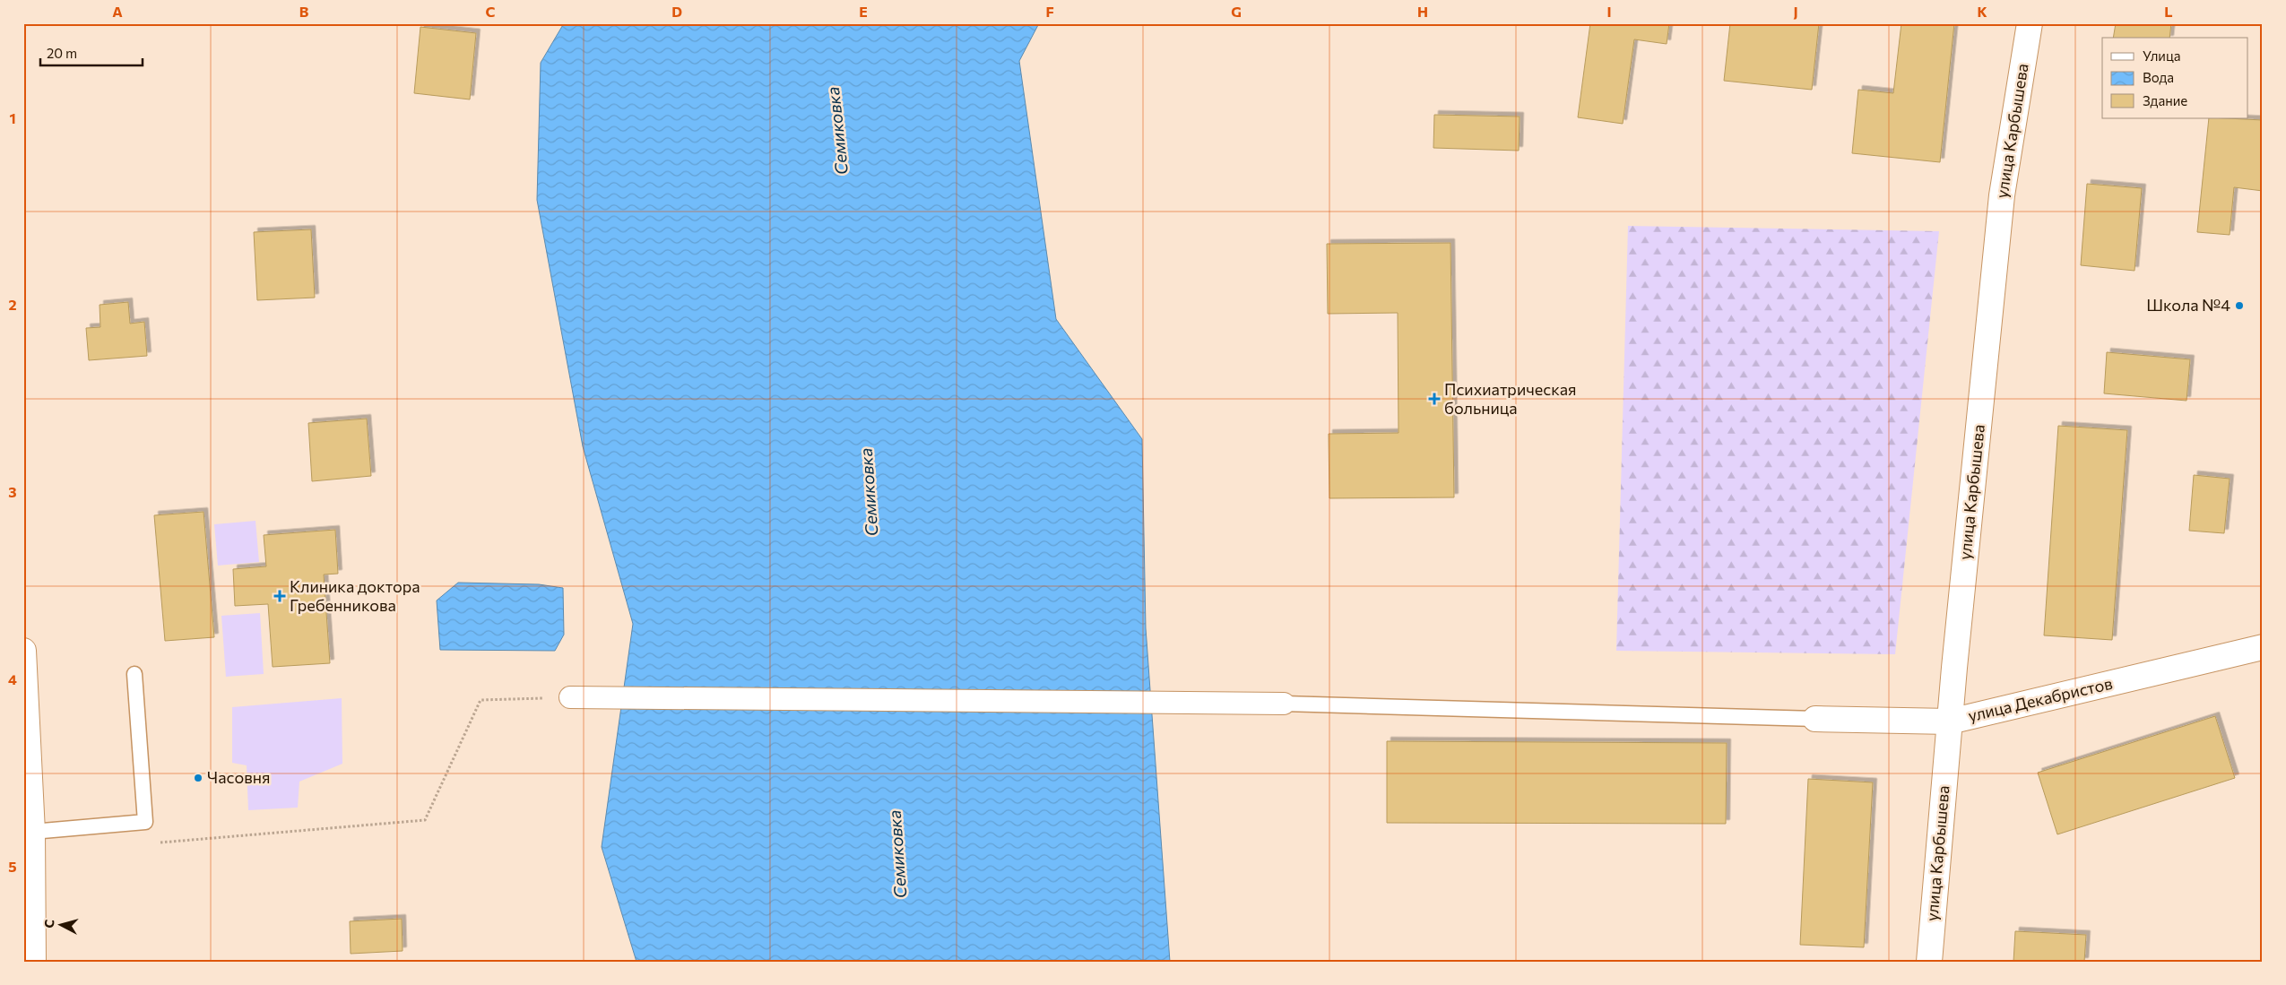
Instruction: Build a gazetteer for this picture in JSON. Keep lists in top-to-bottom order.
{
  "streets": {
    "street": ["улица Карбышева", "улица Декабристов"]
  },
  "crossings": [
    ["улица Карбышева", "улица Декабристов"]
  ],
  "water": ["Семиковка"],
  "places": {
    "other": ["Школа №4", "Часовня"],
    "health": ["Психиатрическая больница", "Клиника доктора Гребенникова"]
  },
  "legend": ["Улица", "Вода", "Здание"],
  "scale_bar": "20 m",
  "north": "left",
  "grid": {
    "columns": [
      "A",
      "B",
      "C",
      "D",
      "E",
      "F",
      "G",
      "H",
      "I",
      "J",
      "K",
      "L"
    ],
    "rows": [
      "1",
      "2",
      "3",
      "4",
      "5"
    ]
  }
}
